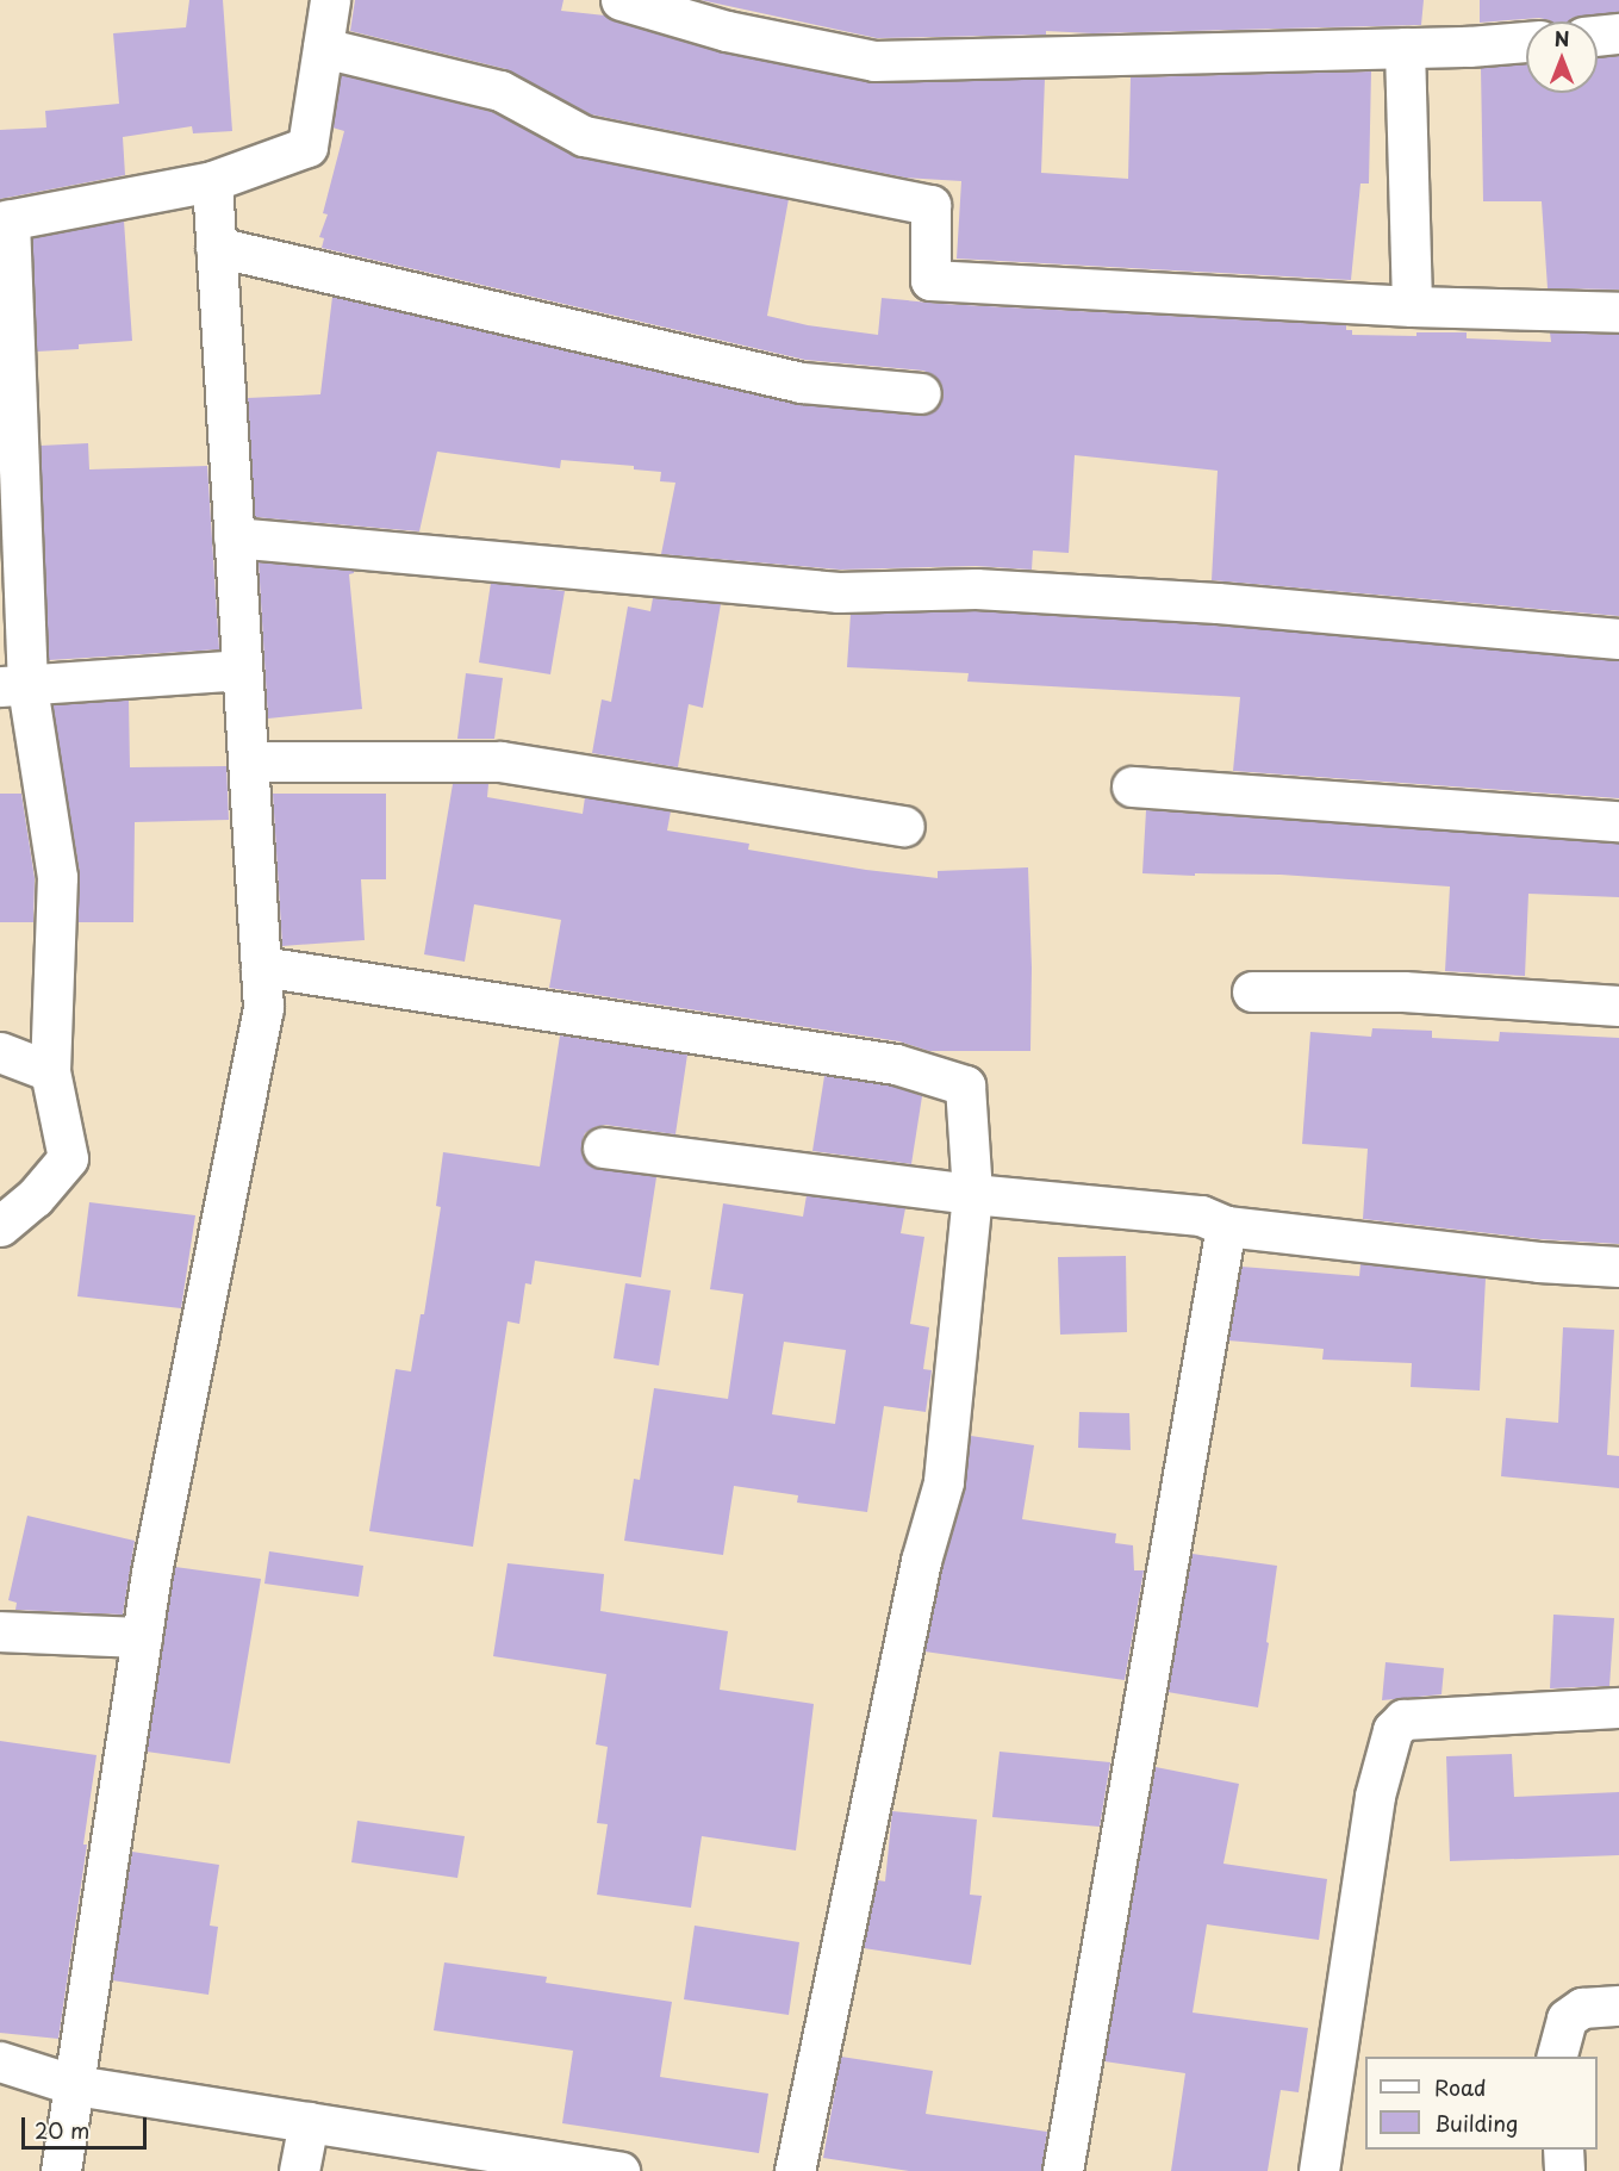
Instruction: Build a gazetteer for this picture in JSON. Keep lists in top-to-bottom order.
{
  "legend": ["Road", "Building"],
  "scale_bar": "20 m",
  "north": "top"
}
